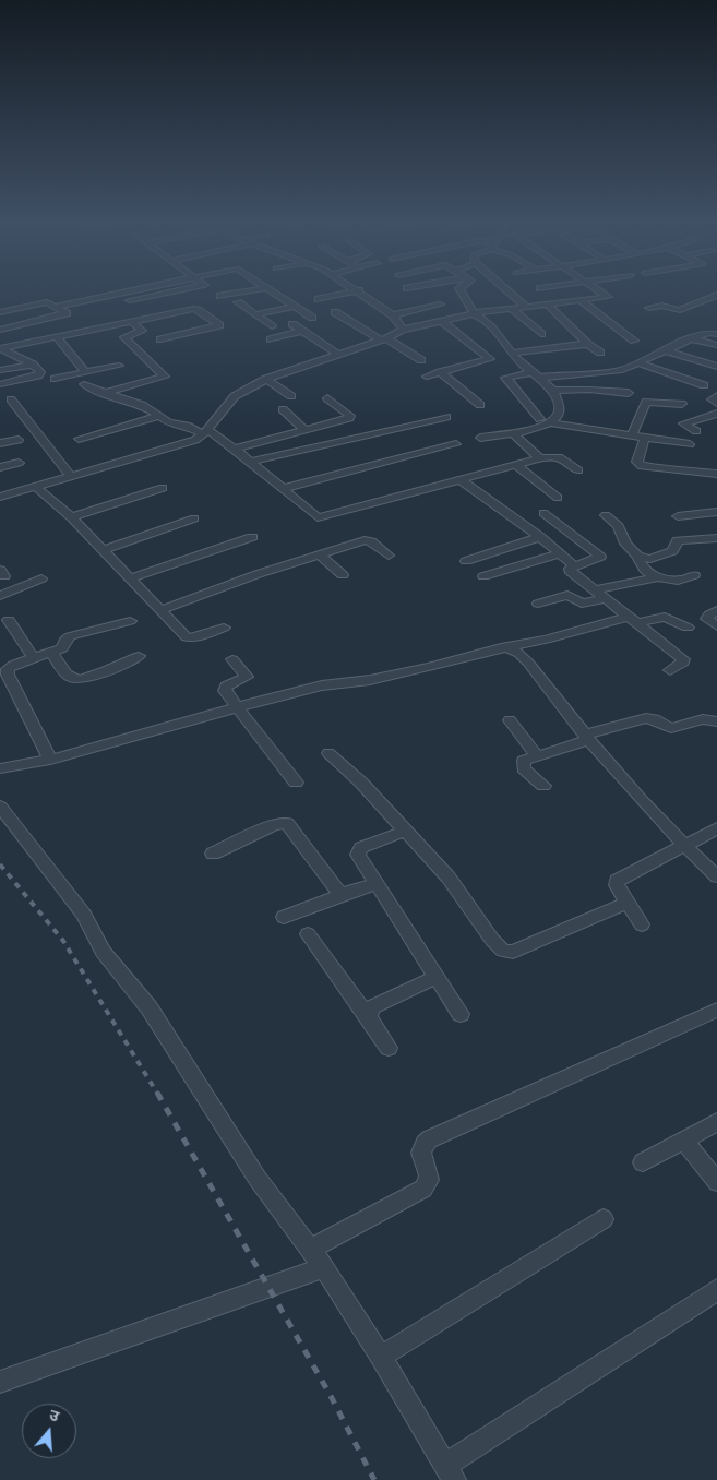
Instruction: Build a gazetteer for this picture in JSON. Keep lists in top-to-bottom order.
{
  "north": "top"
}
